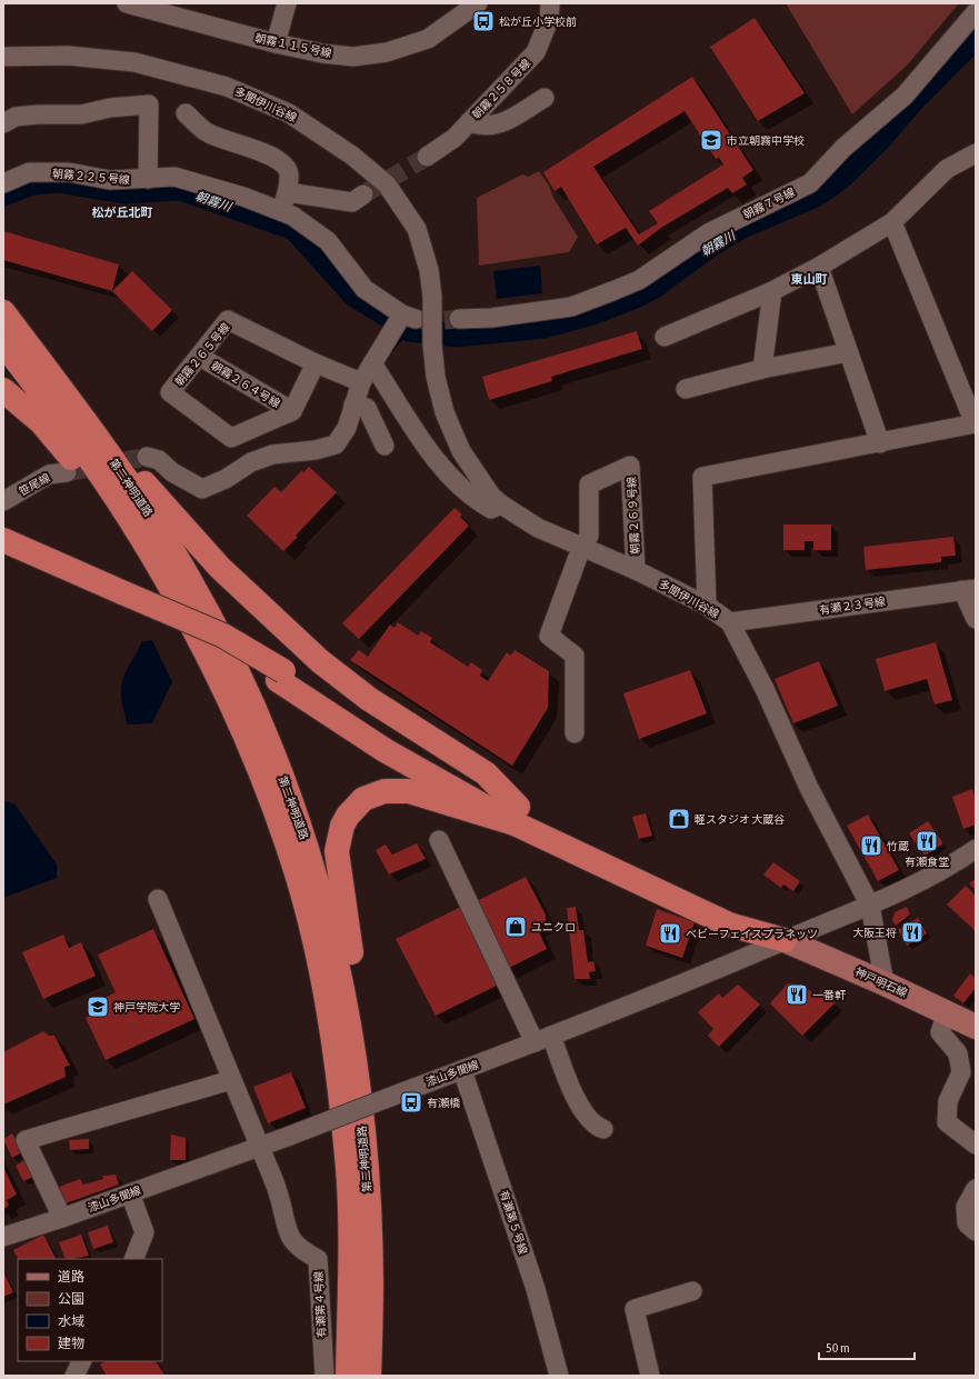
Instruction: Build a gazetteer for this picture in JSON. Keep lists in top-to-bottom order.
{
  "streets": {
    "highway": ["第二神明道路"],
    "main road": ["神戸明石線"],
    "street": [
      "朝霧１１５号線",
      "朝霧２５８号線",
      "多聞伊川谷線",
      "朝霧２２５号線",
      "朝霧７号線",
      "朝霧２６５号線",
      "朝霧２６４号線",
      "笹尾線",
      "朝霧２６９号線",
      "有瀬２３号線",
      "漆山多聞線",
      "有瀬第５号線",
      "有瀬第４号線"
    ]
  },
  "crossings": [
    ["多聞伊川谷線", "朝霧２６９号線"],
    ["多聞伊川谷線", "有瀬２３号線"],
    ["多聞伊川谷線", "神戸明石線"],
    ["多聞伊川谷線", "漆山多聞線"],
    ["朝霧２６５号線", "朝霧２６４号線"],
    ["神戸明石線", "漆山多聞線"],
    ["漆山多聞線", "有瀬第５号線"],
    ["漆山多聞線", "有瀬第４号線"]
  ],
  "districts": ["松が丘北町", "東山町"],
  "water": ["朝霧川"],
  "places": {
    "bus stop": ["松が丘小学校前", "有瀬橋"],
    "school or university": ["市立朝霧中学校", "神戸学院大学"],
    "shop": ["軽スタジオ 大蔵谷", "ユニクロ"],
    "restaurant": [
      "有瀬食堂",
      "竹蔵",
      "大阪王将",
      "ベビーフェイスプラネッツ",
      "一番軒"
    ]
  },
  "legend": [
    "道路",
    "公園",
    "水域",
    "建物"
  ],
  "scale_bar": "50 m"
}
